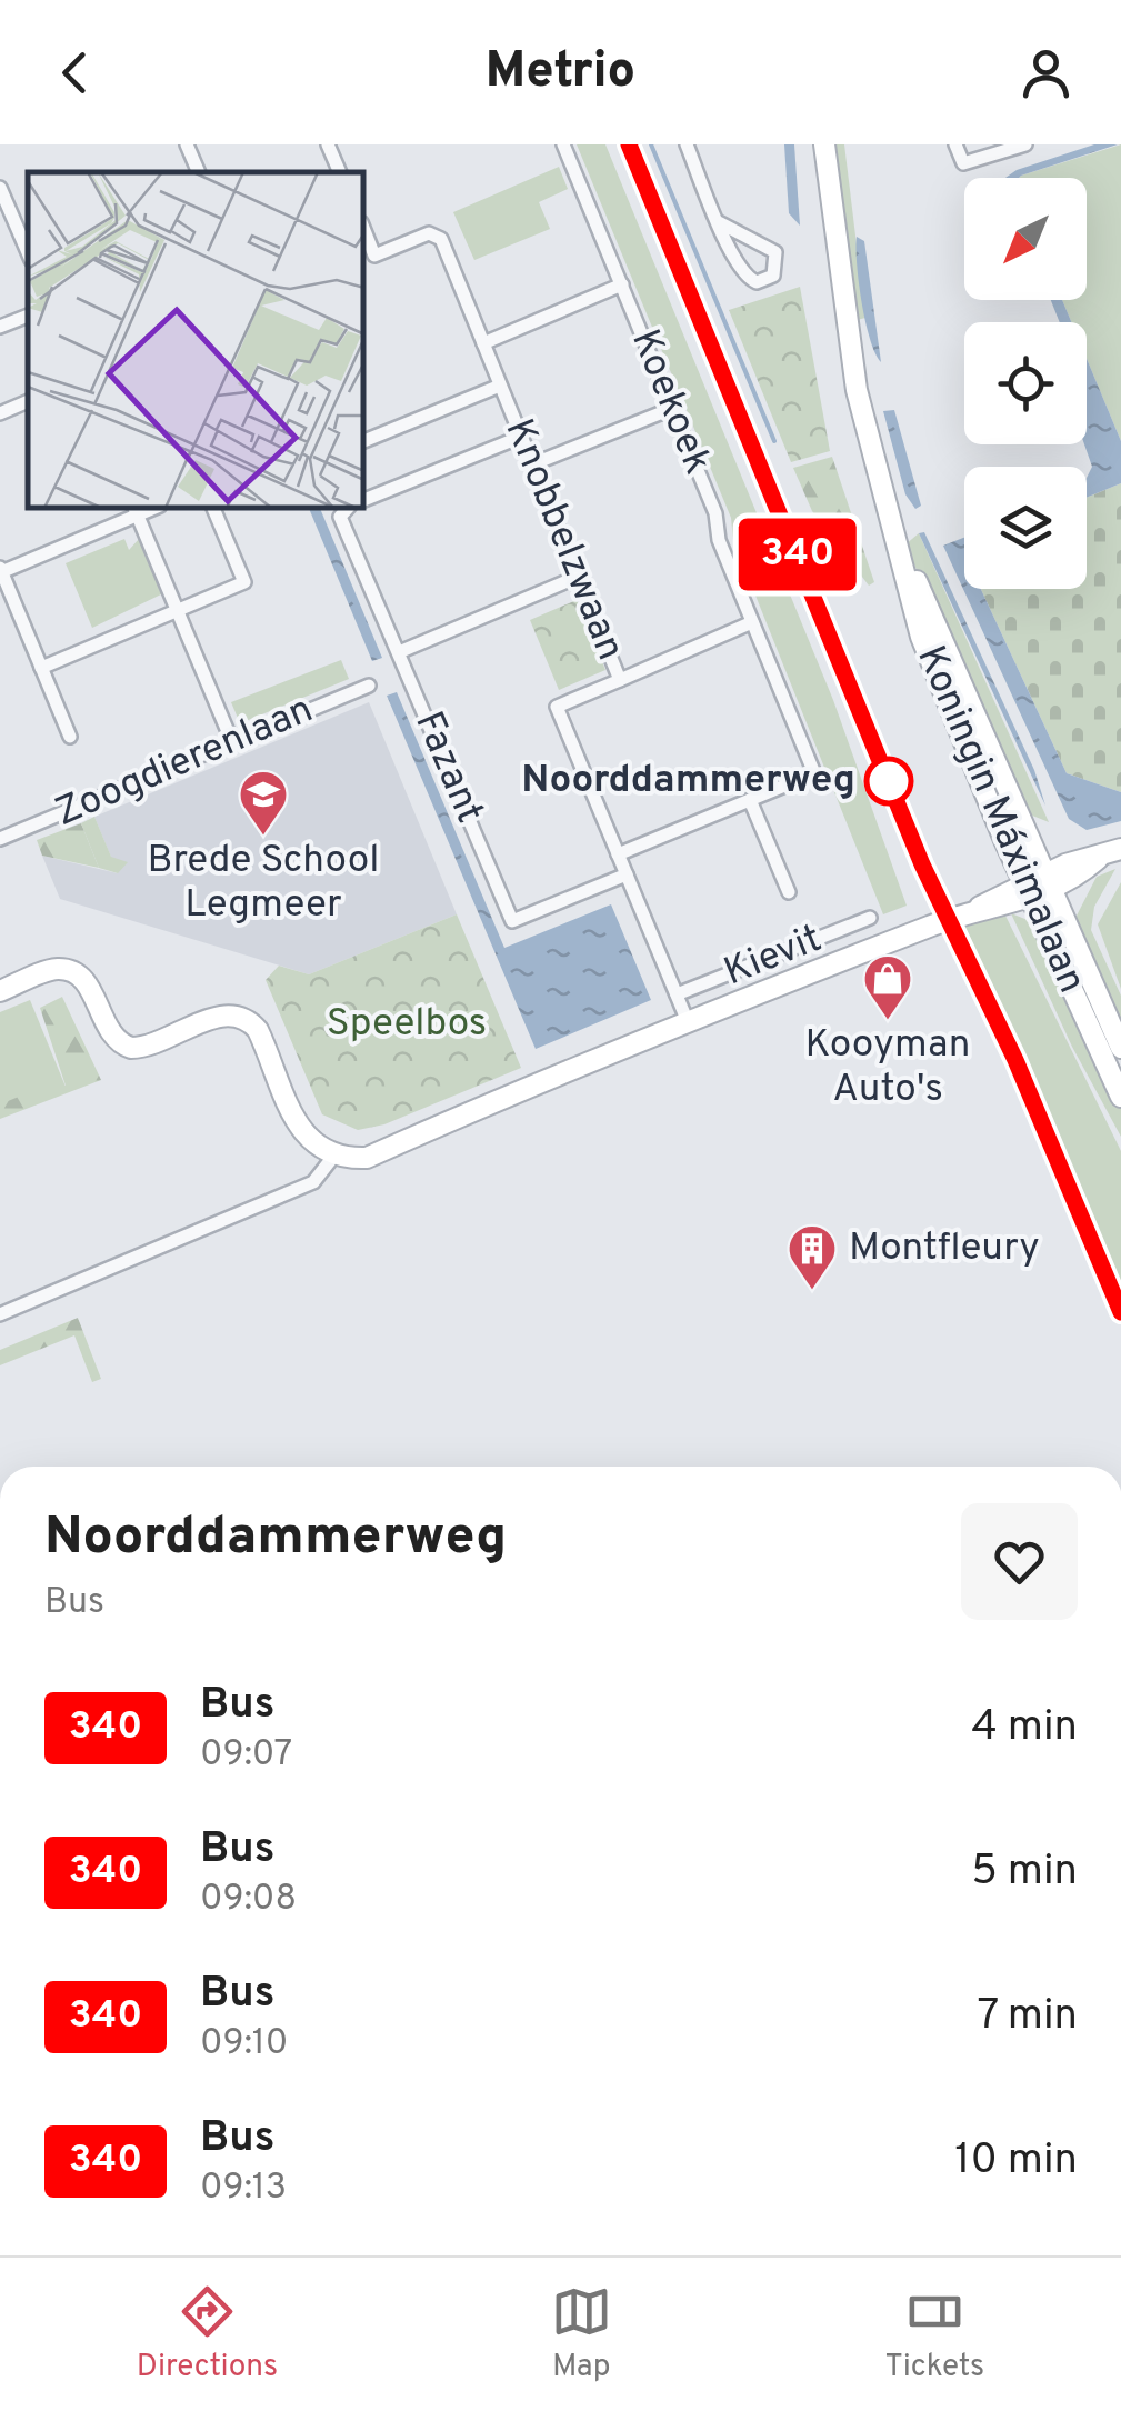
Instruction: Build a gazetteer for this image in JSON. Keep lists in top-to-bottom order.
{
  "streets": {
    "street": [
      "Koekoek",
      "Knobbelzwaan",
      "Zoogdierenlaan",
      "Fazant",
      "Koningin Máximalaan",
      "Kievit"
    ]
  },
  "crossings": [
    ["Koekoek", "Knobbelzwaan"],
    ["Knobbelzwaan", "Fazant"],
    ["Knobbelzwaan", "Kievit"]
  ],
  "parks": ["Speelbos"],
  "places": {
    "other": ["Noorddammerweg"],
    "school or university": ["Brede School Legmeer"],
    "shop": ["Kooyman Auto's"],
    "building": ["Montfleury"]
  },
  "lines": ["bus line 340"],
  "north": "bottom left",
  "page": {
    "header": "Metrio",
    "on_map": "340",
    "heading": ["Noorddammerweg", "Bus"],
    "list": [
      {
        "mark": "340",
        "name": "Bus",
        "note": "09:07",
        "value": "4 min"
      },
      {
        "mark": "340",
        "name": "Bus",
        "note": "09:08",
        "value": "5 min"
      },
      {
        "mark": "340",
        "name": "Bus",
        "note": "09:10",
        "value": "7 min"
      },
      {
        "mark": "340",
        "name": "Bus",
        "note": "09:13",
        "value": "10 min"
      }
    ],
    "tabs": ["Directions", "Map", "Tickets"]
  }
}
